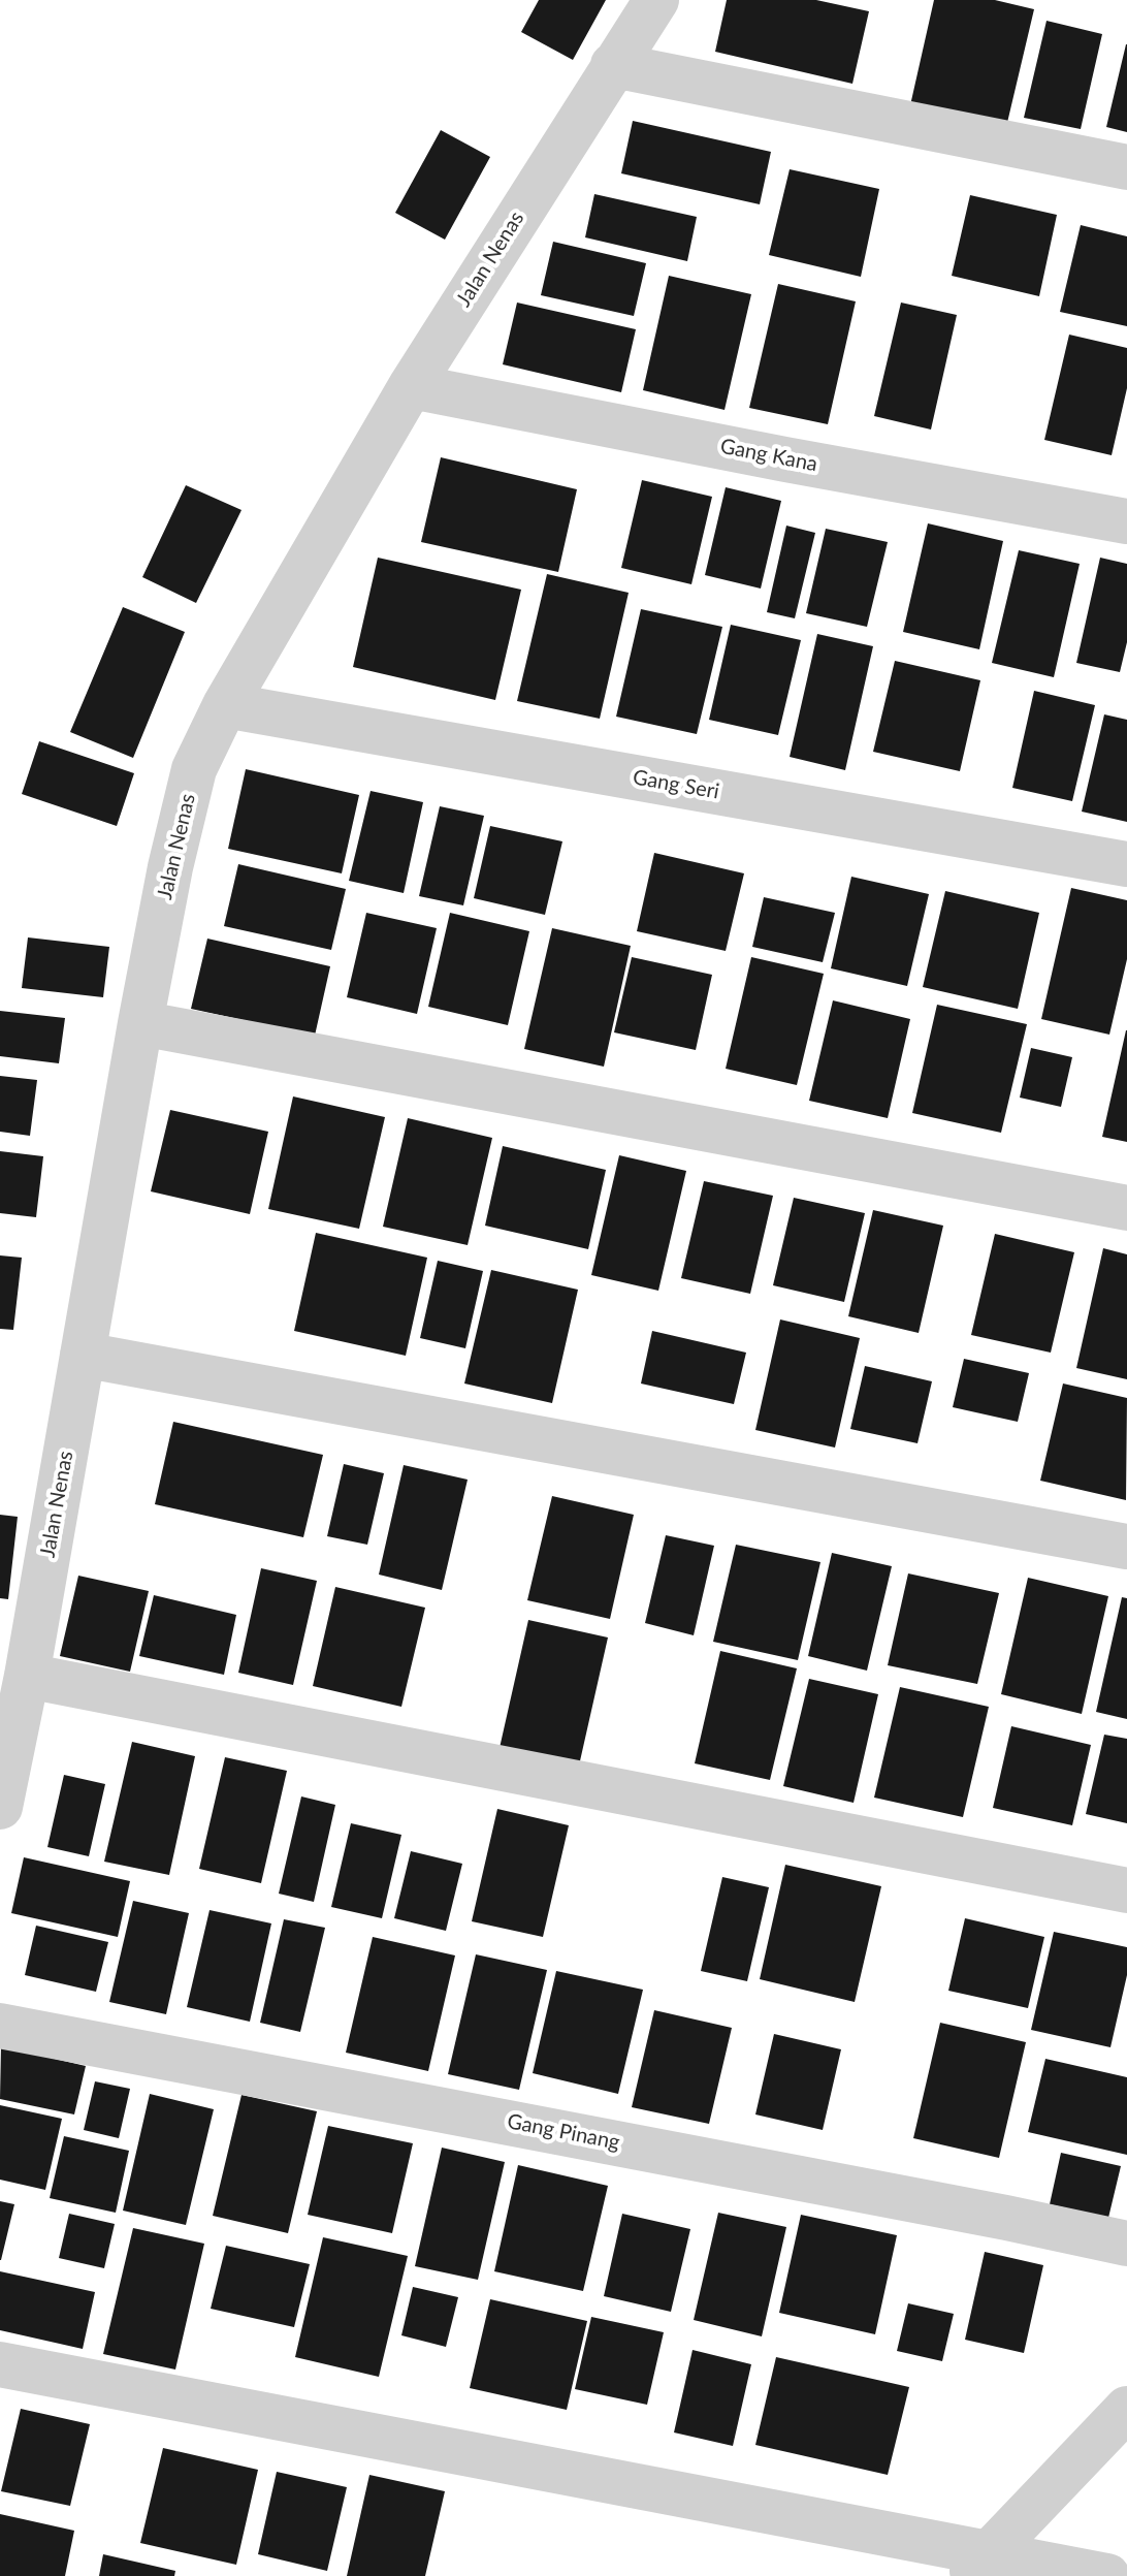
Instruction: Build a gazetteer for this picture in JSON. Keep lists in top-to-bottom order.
{
  "streets": {
    "street": [
      "Jalan Nenas",
      "Gang Kana",
      "Gang Seri",
      "Gang Pinang"
    ]
  },
  "crossings": [
    ["Jalan Nenas", "Gang Kana"],
    ["Jalan Nenas", "Gang Seri"]
  ]
}
